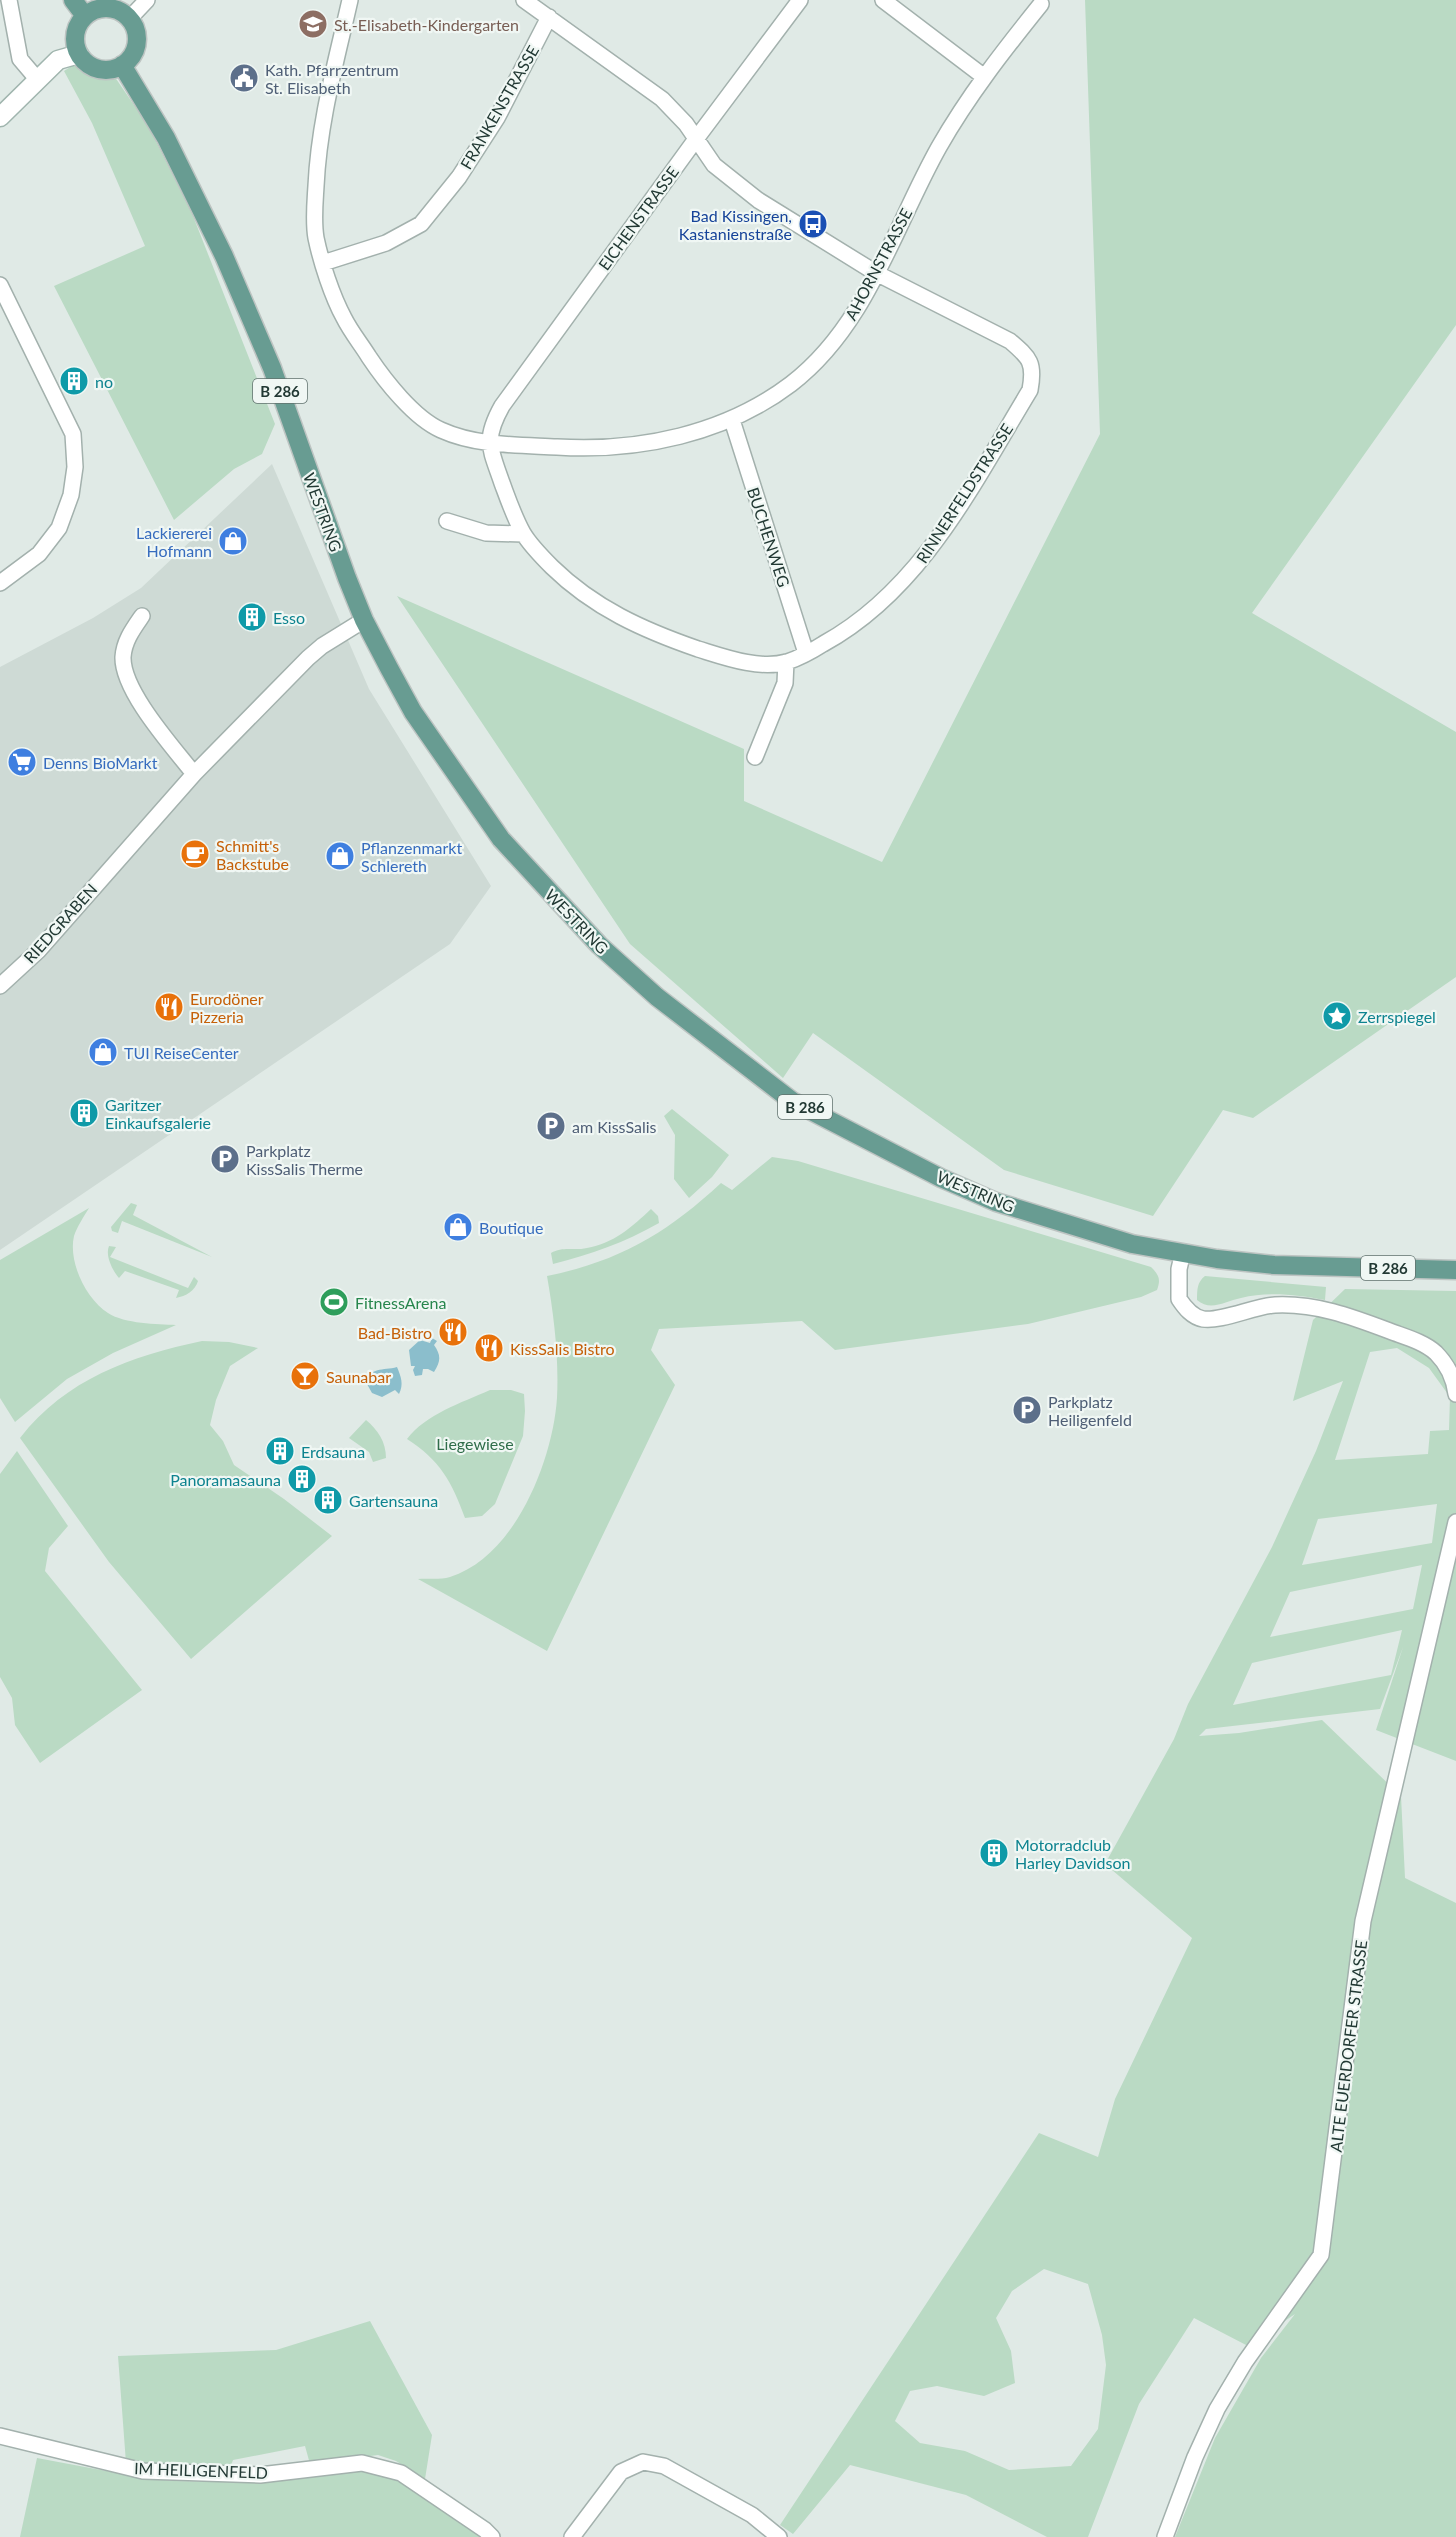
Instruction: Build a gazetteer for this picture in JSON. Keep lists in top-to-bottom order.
{
  "streets": {
    "main road": ["B 286", "WESTRING"],
    "street": [
      "FRANKENSTRASSE",
      "EICHENSTRASSE",
      "AHORNSTRASSE",
      "RINNERFELDSTRASSE",
      "BUCHENWEG",
      "RIEDGRABEN",
      "ALTE EUERDORFER STRASSE",
      "IM HEILIGENFELD"
    ]
  },
  "crossings": [
    ["FRANKENSTRASSE", "AHORNSTRASSE"],
    ["EICHENSTRASSE", "AHORNSTRASSE"],
    ["EICHENSTRASSE", "RINNERFELDSTRASSE"],
    ["AHORNSTRASSE", "RINNERFELDSTRASSE"],
    ["AHORNSTRASSE", "BUCHENWEG"],
    ["RINNERFELDSTRASSE", "BUCHENWEG"],
    ["WESTRING", "RIEDGRABEN"]
  ],
  "parks": ["Liegewiese"],
  "places": {
    "school or university": ["St.-Elisabeth-Kindergarten"],
    "public building": ["Kath. Pfarrzentrum St. Elisabeth"],
    "bus stop": ["Bad Kissingen, Kastanienstraße"],
    "building": [
      "no",
      "Esso",
      "Garitzer Einkaufsgalerie",
      "Erdsauna",
      "Panoramasauna",
      "Gartensauna",
      "Motorradclub Harley Davidson"
    ],
    "shop": [
      "Lackiererei Hofmann",
      "Pflanzenmarkt Schlereth",
      "TUI ReiseCenter",
      "Boutique"
    ],
    "supermarket": ["Denns BioMarkt"],
    "cafe": ["Schmitt's Backstube"],
    "restaurant": ["Eurodöner Pizzeria", "Bad-Bistro", "KissSalis Bistro"],
    "place": ["Zerrspiegel"],
    "parking": ["am KissSalis", "Parkplatz KissSalis Therme", "Parkplatz Heiligenfeld"],
    "sports": ["FitnessArena"],
    "bar": ["Saunabar"]
  }
}
